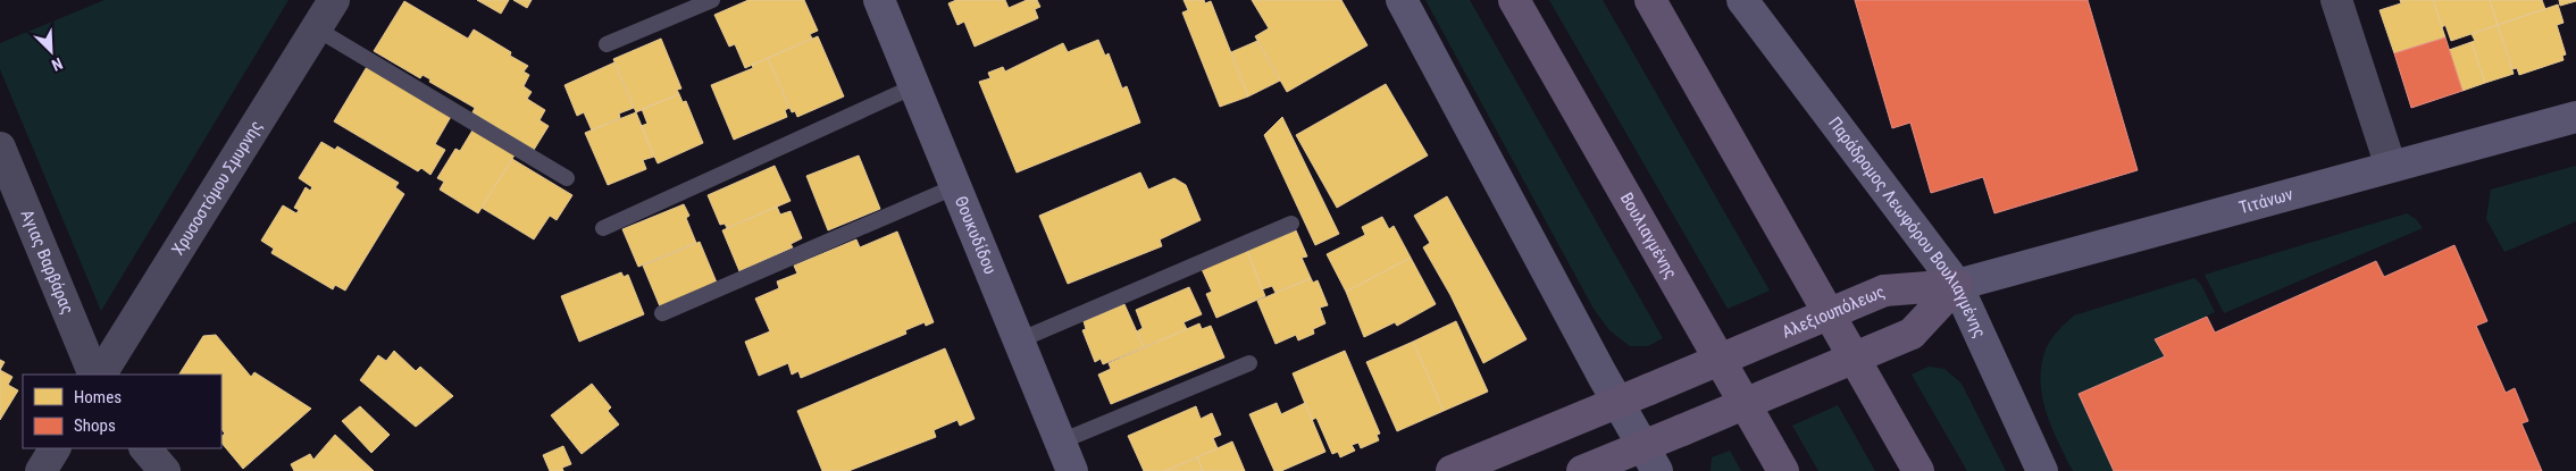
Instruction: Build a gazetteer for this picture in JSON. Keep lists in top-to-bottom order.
{
  "streets": {
    "main road": [
      "Τιτάνων",
      "Παράδρομος Λεωφόρου Βουλιαγμένης",
      "Θουκυδίδου",
      "Βουλιαγμένης",
      "Αλεξιουπόλεως"
    ],
    "street": ["Χρυσοστόμου Σμυρνης", "Αγιας Βαρβάρας"]
  },
  "crossings": [
    ["Τιτάνων", "Παράδρομος Λεωφόρου Βουλιαγμένης"],
    ["Τιτάνων", "Αλεξιουπόλεως"],
    ["Παράδρομος Λεωφόρου Βουλιαγμένης", "Αλεξιουπόλεως"]
  ],
  "legend": ["Homes", "Shops"],
  "north": "bottom right"
}
